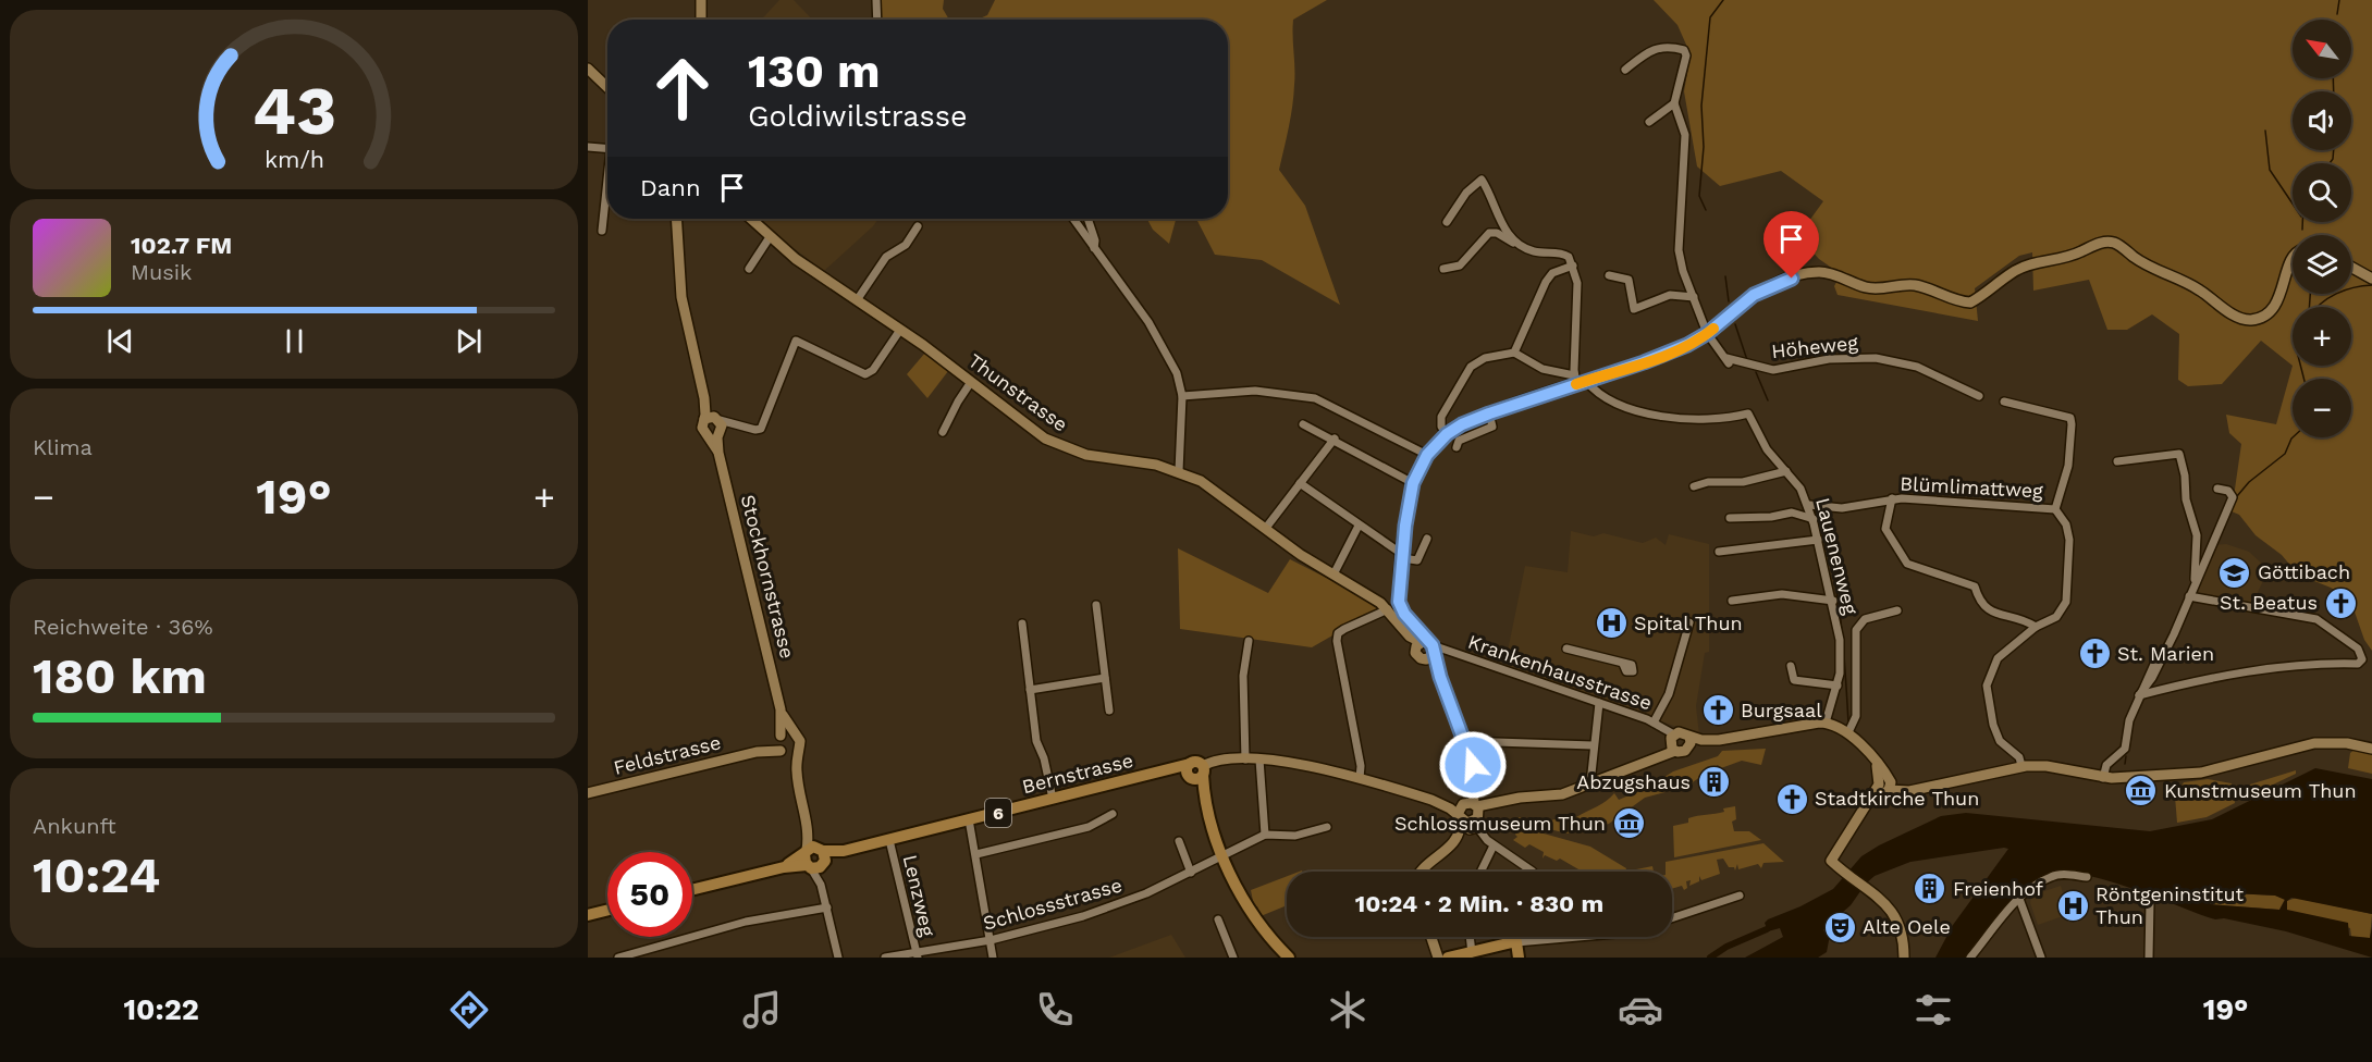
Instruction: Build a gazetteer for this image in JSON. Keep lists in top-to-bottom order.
{
  "streets": {
    "main road": [
      "Thunstrasse",
      "Stockhornstrasse",
      "Feldstrasse",
      "Bernstrasse",
      "6"
    ],
    "street": [
      "Höheweg",
      "Blümlimattweg",
      "Lauenenweg",
      "Krankenhausstrasse",
      "Lenzweg",
      "Schlossstrasse"
    ]
  },
  "crossings": [
    ["Thunstrasse", "Krankenhausstrasse"],
    ["Blümlimattweg", "Lauenenweg"],
    ["Stockhornstrasse", "Feldstrasse"],
    ["Bernstrasse", "Lenzweg"],
    ["Lenzweg", "Schlossstrasse"]
  ],
  "places": {
    "school or university": ["Göttibach"],
    "church": [
      "St. Beatus",
      "St. Marien",
      "Burgsaal",
      "Stadtkirche Thun"
    ],
    "hospital": ["Spital Thun", "Röntgeninstitut Thun"],
    "building": ["Abzugshaus", "Freienhof"],
    "museum": ["Kunstmuseum Thun", "Schlossmuseum Thun"],
    "theatre": ["Alte Oele"]
  },
  "north": "top left",
  "page": {
    "map_buttons": ["+", "−"],
    "turn": ["130 m", "Goldiwilstrasse"],
    "then": "Dann",
    "song": ["102.7 FM", "Musik"],
    "tile": [
      "Klima",
      ["Reichweite · 36%", "180 km"],
      ["Ankunft", "10:24"]
    ],
    "heat": ["−", "19°", "+"],
    "limit": "50",
    "trip": "10:24 · 2 Min. · 830 m",
    "tabs": ["10:22", "19°"],
    "gauge": ["43", "km/h"]
  }
}
